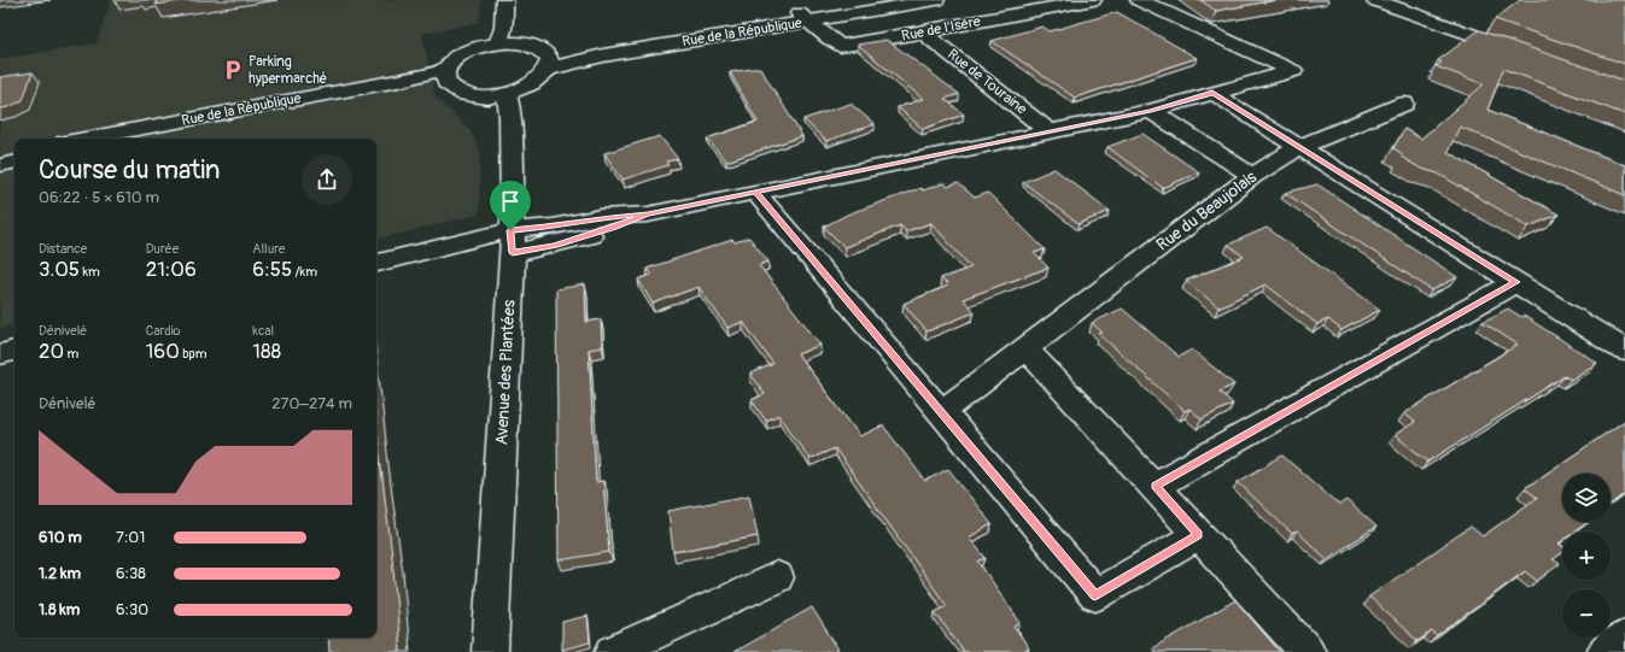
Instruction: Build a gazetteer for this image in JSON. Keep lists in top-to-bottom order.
{
  "streets": {
    "street": [
      "Rue de l'Isère",
      "Rue de la République",
      "Rue de Touraine",
      "Rue du Beaujolais",
      "Avenue des Plantées"
    ]
  },
  "crossings": [
    ["Rue de l'Isère", "Rue de la République"],
    ["Rue de l'Isère", "Rue de Touraine"]
  ],
  "places": {
    "parking": ["Parking hypermarché"]
  },
  "page": {
    "heading": ["Course du matin", "06:22 · 5 × 610 m"],
    "stats": [
      ["Distance", "3.05 km"],
      ["Durée", "21:06"],
      ["Allure", "6:55 /km"],
      ["Dénivelé", "20 m"],
      ["Cardio", "160 bpm"],
      ["kcal", "188"]
    ],
    "chart": ["Dénivelé", "270–274 m"],
    "map_buttons": ["+", "−"],
    "list": [
      {
        "name": "610 m",
        "note": "7:01"
      },
      {
        "name": "1.2 km",
        "note": "6:38"
      },
      {
        "name": "1.8 km",
        "note": "6:30"
      }
    ]
  }
}
